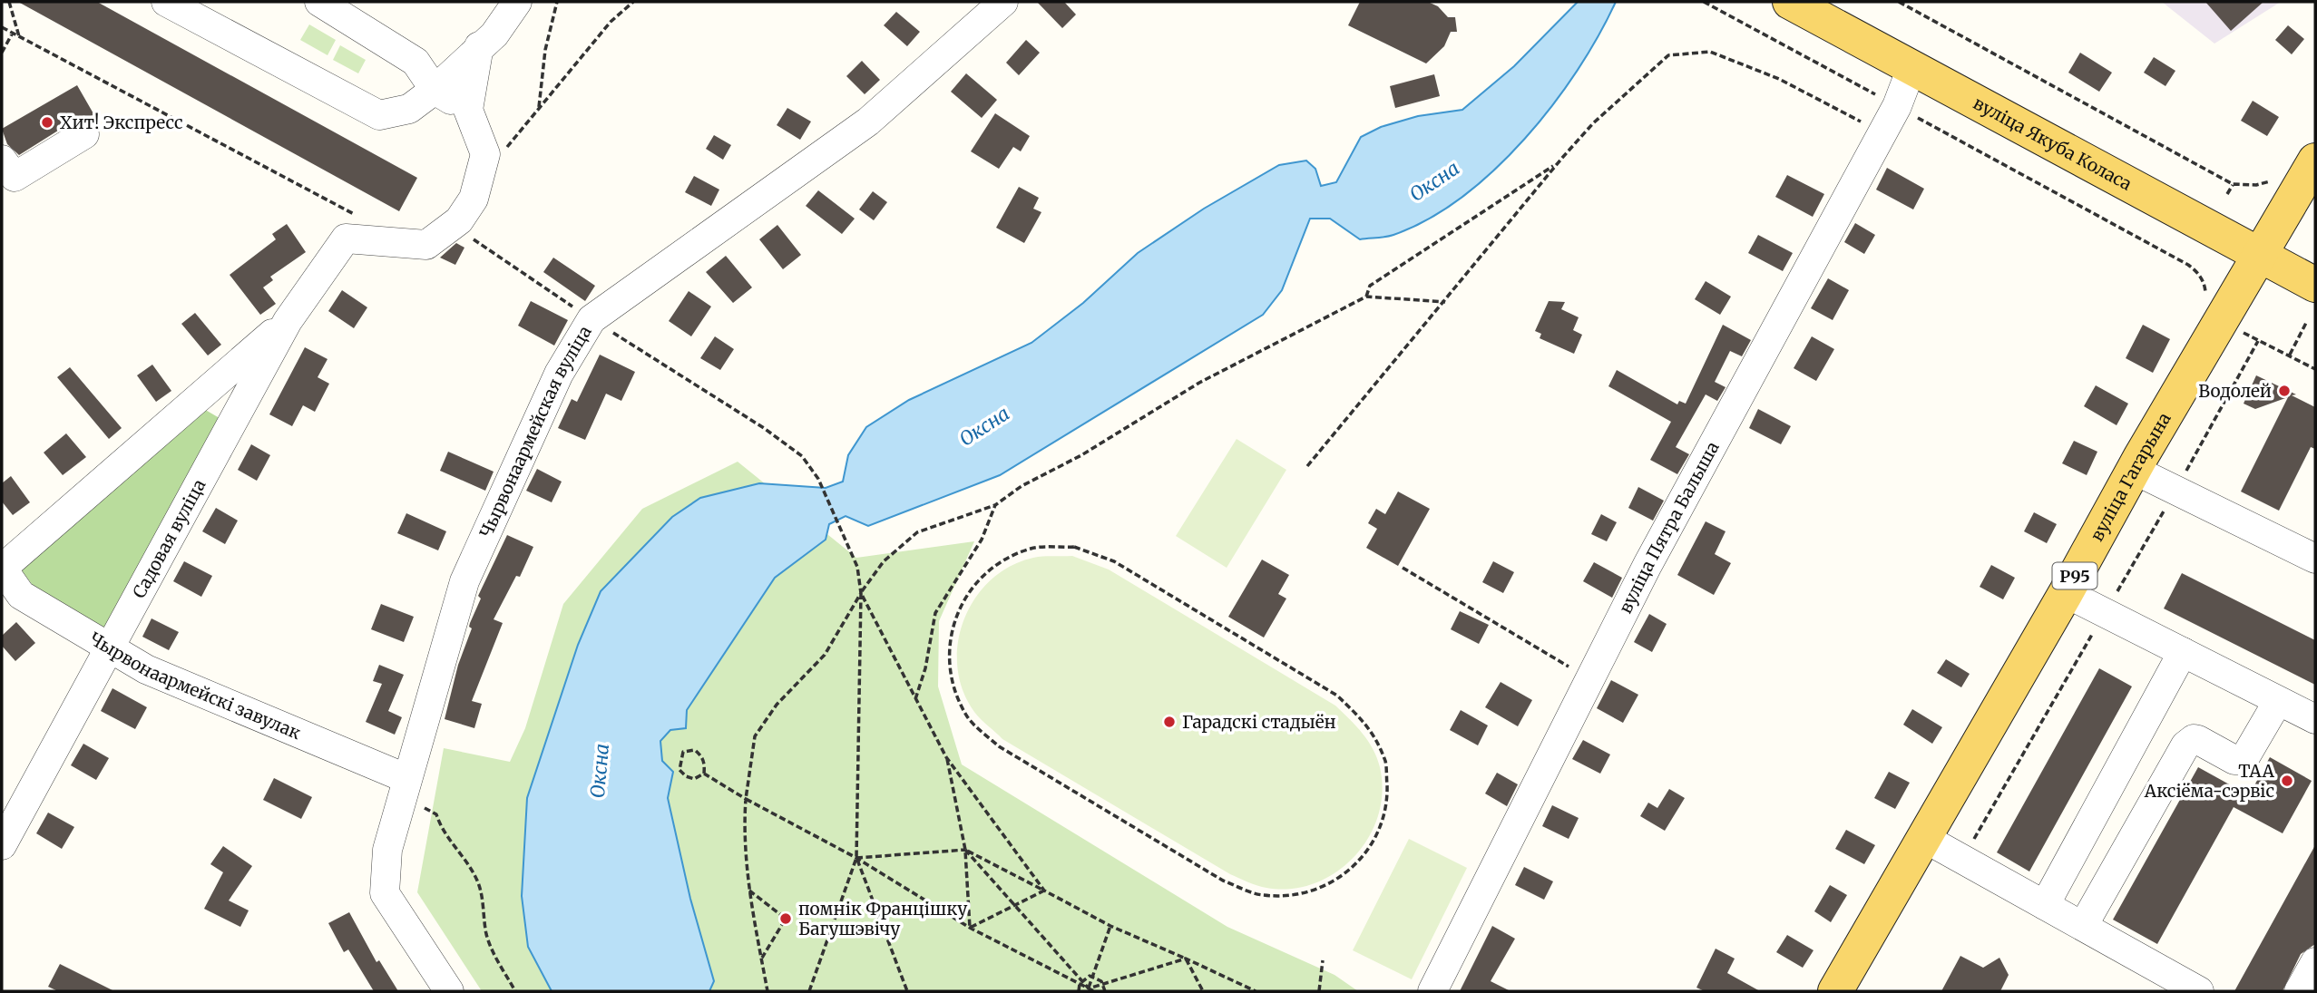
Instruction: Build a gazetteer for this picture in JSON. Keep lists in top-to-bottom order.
{
  "streets": {
    "main road": ["вуліца Якуба Коласа", "вуліца Гагарына", "Р95"],
    "street": [
      "Чырвонаармейская вуліца",
      "вуліца Пятра Балыша",
      "Садовая вуліца",
      "Чырвонаармейскі завулак"
    ]
  },
  "crossings": [
    ["вуліца Якуба Коласа", "вуліца Гагарына"],
    ["вуліца Якуба Коласа", "вуліца Пятра Балыша"],
    ["Чырвонаармейская вуліца", "Чырвонаармейскі завулак"],
    ["Садовая вуліца", "Чырвонаармейскі завулак"]
  ],
  "water": ["Оксна"],
  "places": [
    "Хит! Экспресс",
    "Водолей",
    "Гарадскі стадыён",
    "ТАА Аксіёма-сэрвіс",
    "помнік Францішку Багушэвічу"
  ]
}
